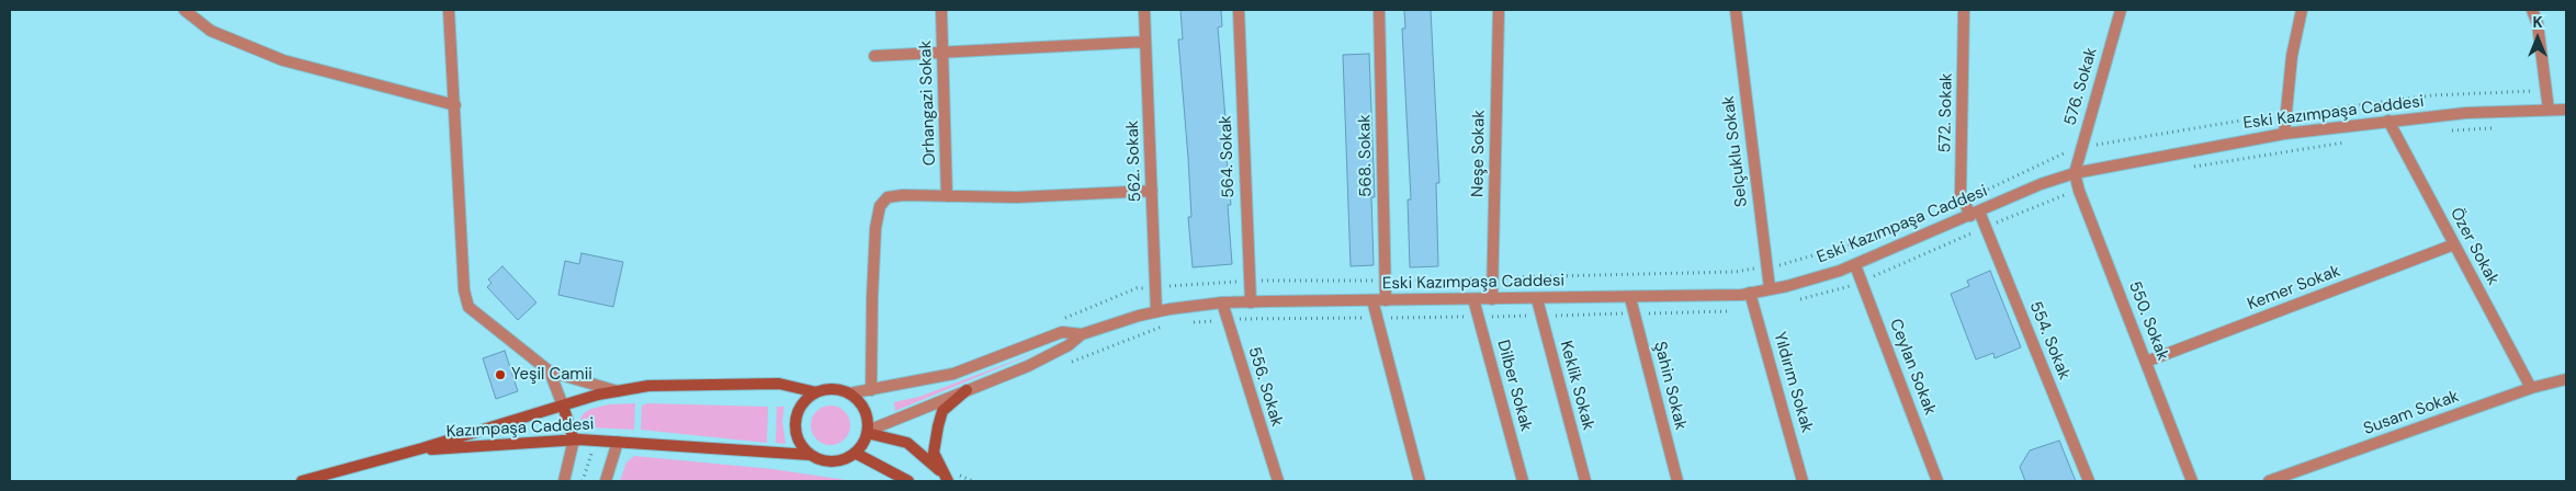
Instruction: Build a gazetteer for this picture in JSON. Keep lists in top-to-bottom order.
{
  "streets": {
    "main road": ["Kazımpaşa Caddesi"],
    "street": [
      "576. Sokak",
      "Orhangazi Sokak",
      "572. Sokak",
      "Eski Kazımpaşa Caddesi",
      "Selçuklu Sokak",
      "Neşe Sokak",
      "568. Sokak",
      "564. Sokak",
      "562. Sokak",
      "Özer Sokak",
      "Kemer Sokak",
      "550. Sokak",
      "554. Sokak",
      "Ceylan Sokak",
      "Yıldırım Sokak",
      "Dilber Sokak",
      "Keklik Sokak",
      "Şahin Sokak",
      "556. Sokak",
      "Susam Sokak"
    ]
  },
  "crossings": [
    ["576. Sokak", "Eski Kazımpaşa Caddesi"],
    ["576. Sokak", "550. Sokak"],
    ["572. Sokak", "Eski Kazımpaşa Caddesi"],
    ["572. Sokak", "554. Sokak"],
    ["Eski Kazımpaşa Caddesi", "Selçuklu Sokak"],
    ["Eski Kazımpaşa Caddesi", "Neşe Sokak"],
    ["Eski Kazımpaşa Caddesi", "568. Sokak"],
    ["Eski Kazımpaşa Caddesi", "564. Sokak"],
    ["Eski Kazımpaşa Caddesi", "562. Sokak"],
    ["Eski Kazımpaşa Caddesi", "Özer Sokak"],
    ["Eski Kazımpaşa Caddesi", "550. Sokak"],
    ["Eski Kazımpaşa Caddesi", "554. Sokak"],
    ["Eski Kazımpaşa Caddesi", "Ceylan Sokak"],
    ["Eski Kazımpaşa Caddesi", "Yıldırım Sokak"],
    ["Eski Kazımpaşa Caddesi", "Dilber Sokak"],
    ["Eski Kazımpaşa Caddesi", "Keklik Sokak"],
    ["Eski Kazımpaşa Caddesi", "Şahin Sokak"],
    ["Eski Kazımpaşa Caddesi", "556. Sokak"],
    ["Eski Kazımpaşa Caddesi", "Kazımpaşa Caddesi"],
    ["Özer Sokak", "Kemer Sokak"],
    ["Özer Sokak", "Susam Sokak"],
    ["Kemer Sokak", "550. Sokak"]
  ],
  "places": ["Yeşil Camii"],
  "north": "top"
}
